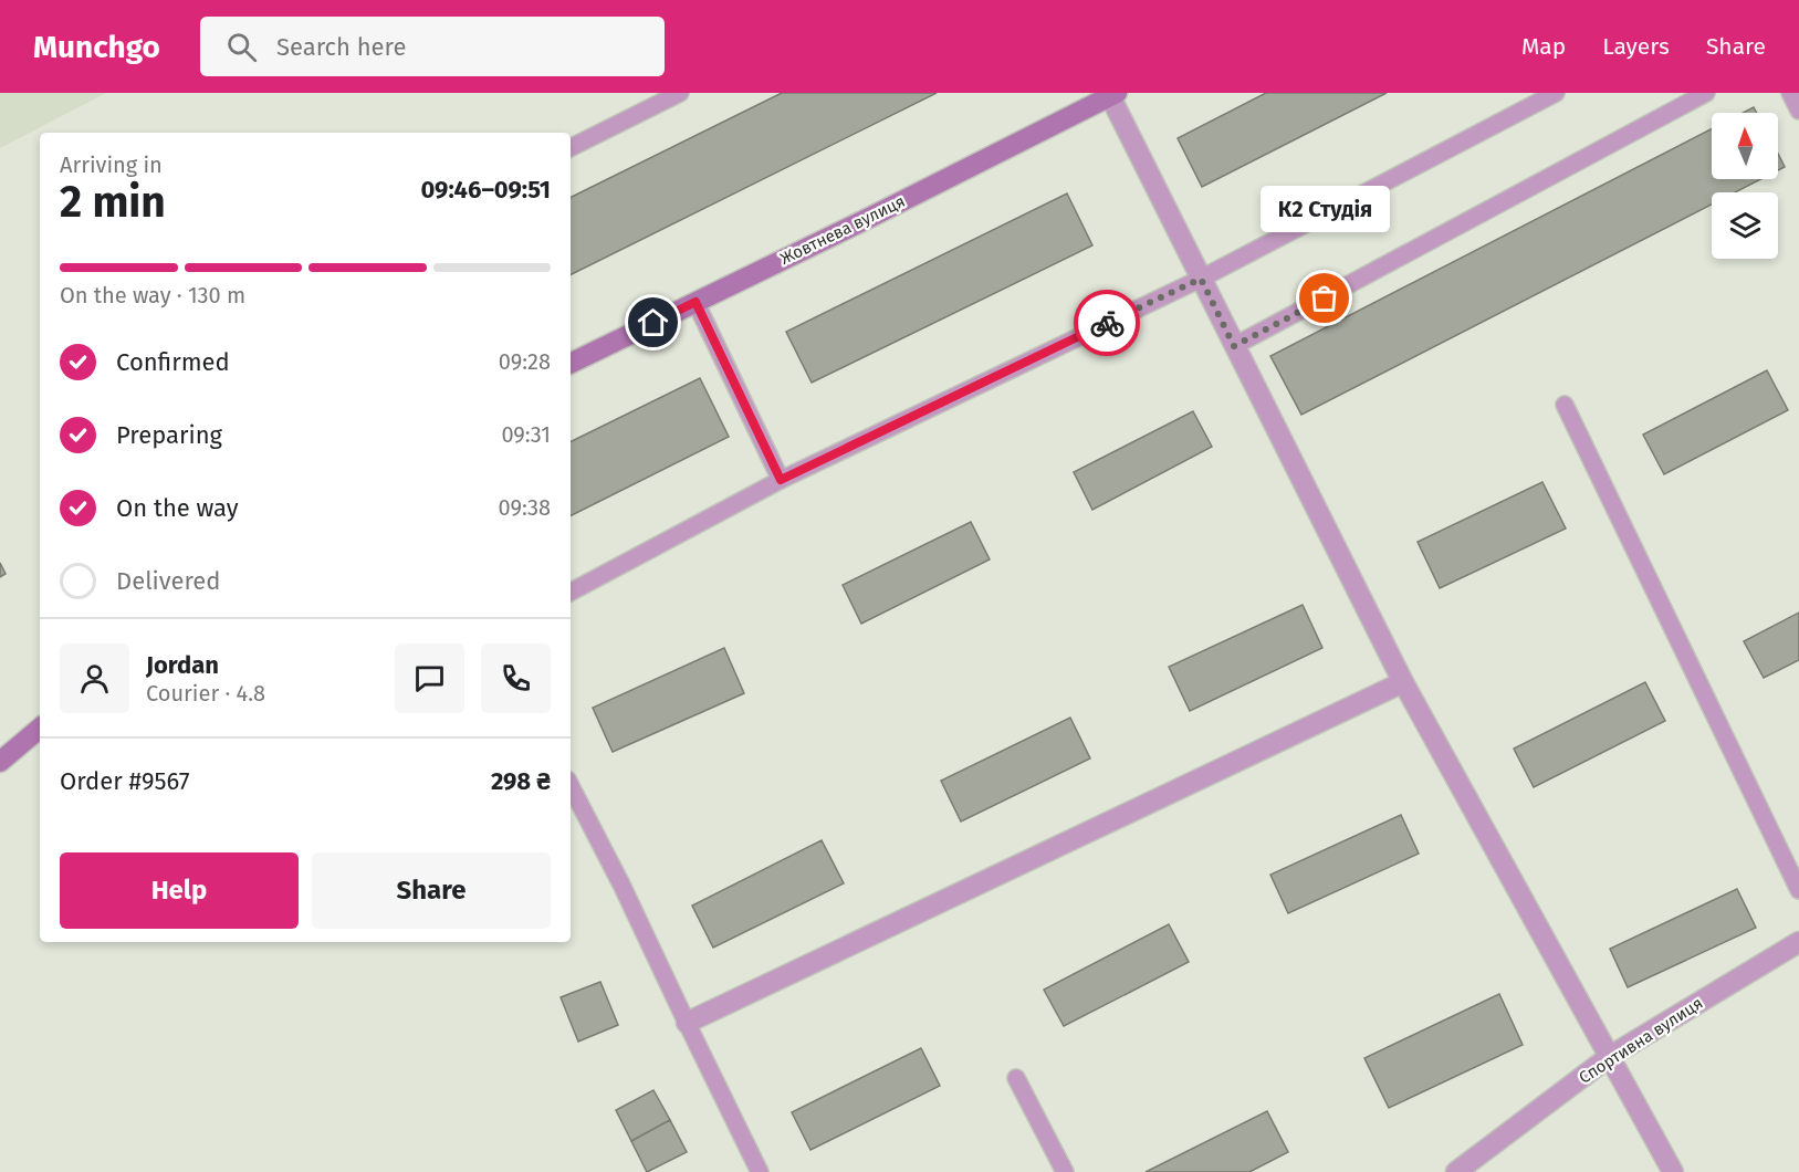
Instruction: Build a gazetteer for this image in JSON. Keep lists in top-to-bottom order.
{
  "streets": {
    "main road": ["Жовтнева вулиця"],
    "street": ["Спортивна вулиця"]
  },
  "places": ["К2 Студiя"],
  "north": "top",
  "page": {
    "header": "Munchgo",
    "search": "Search here",
    "nav": ["Map", "Layers", "Share"],
    "heading": ["2 min", "Arriving in", "09:46–09:51"],
    "panel": [
      "Jordan",
      "Courier · 4.8",
      "Order #9567",
      "298 ₴"
    ],
    "bubble": "К2 Студiя",
    "bar": "On the way · 130 m",
    "list": [
      ["Confirmed", "09:28"],
      ["Preparing", "09:31"],
      ["On the way", "09:38"],
      "Delivered"
    ],
    "buttons": ["Help", "Share"]
  }
}
